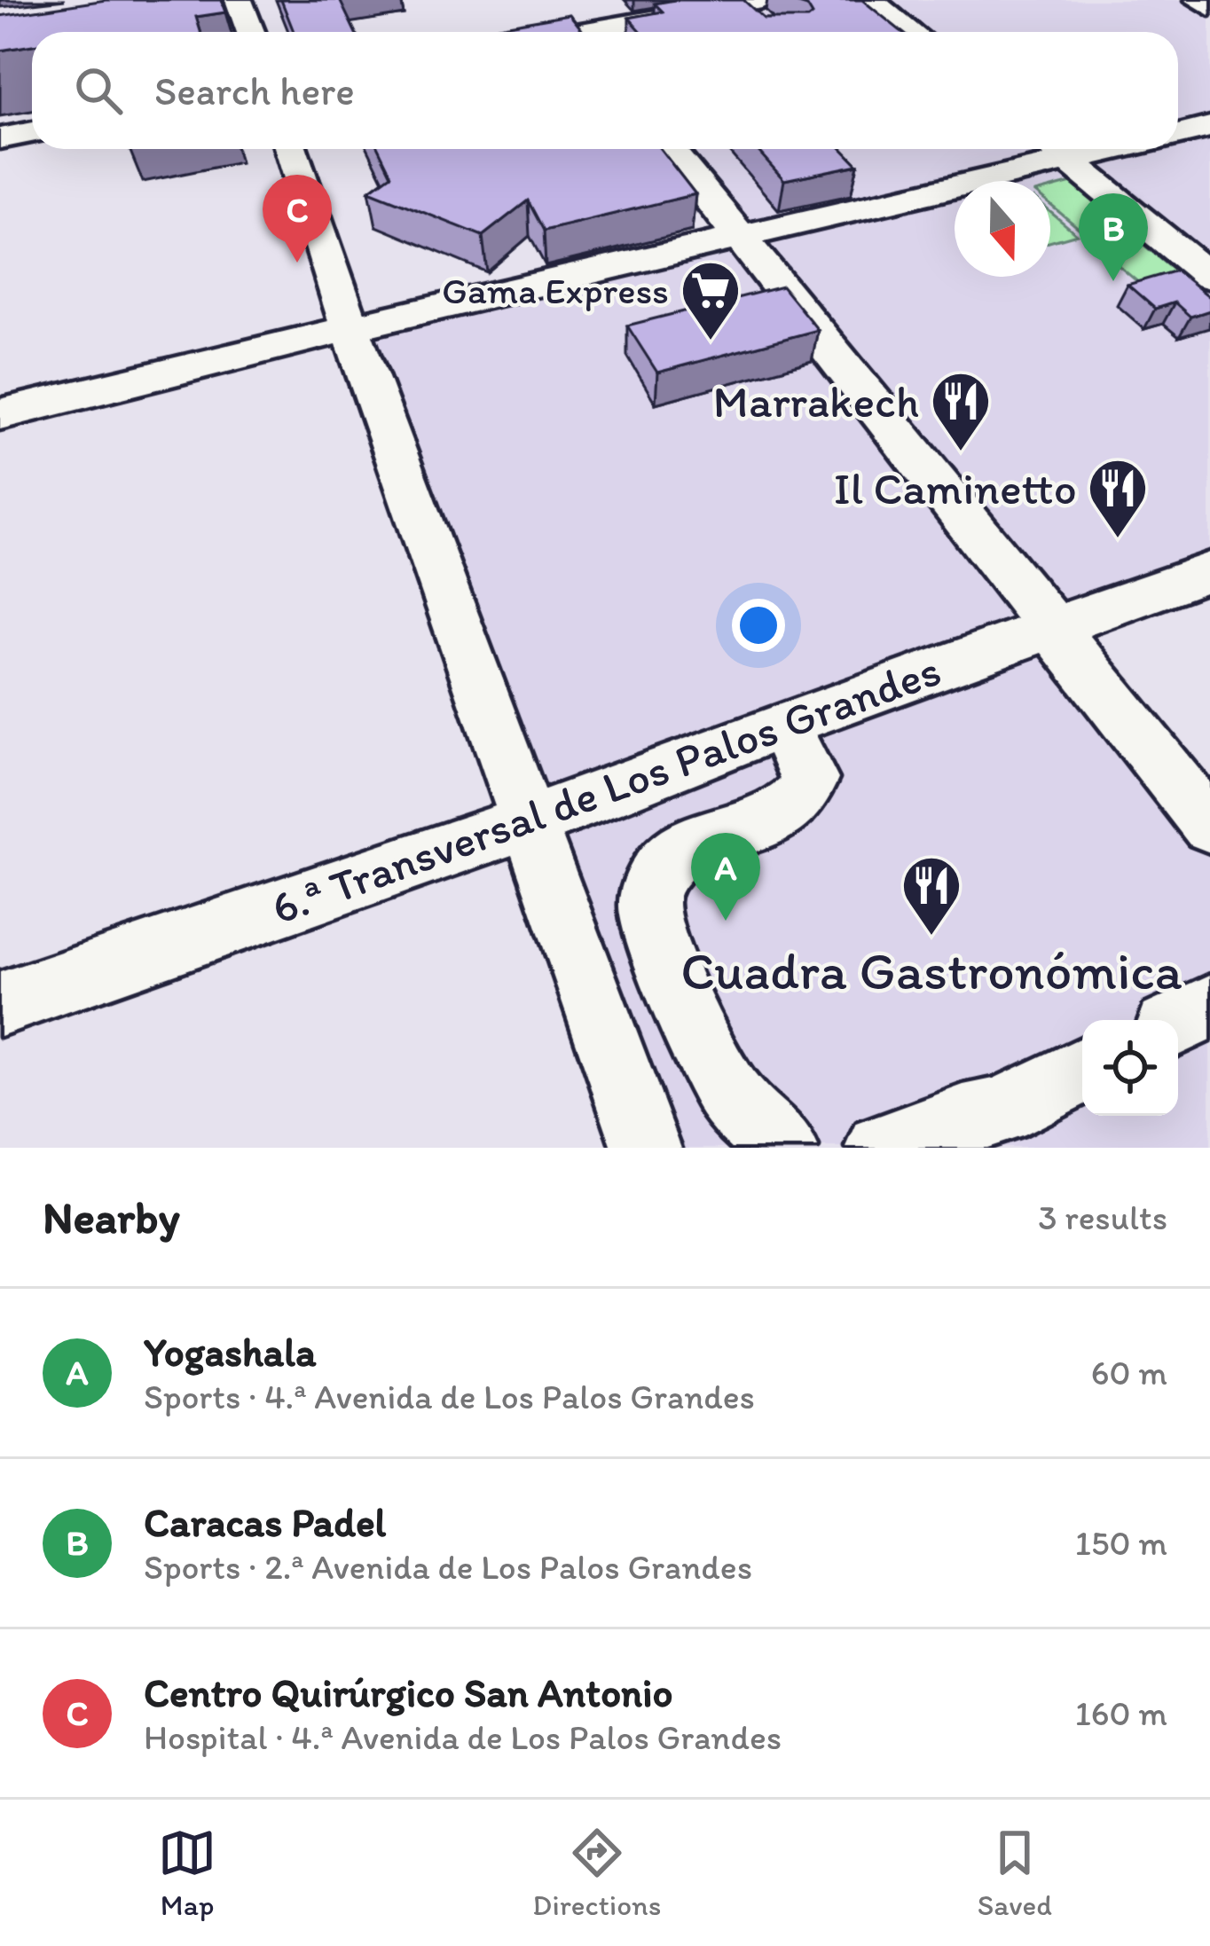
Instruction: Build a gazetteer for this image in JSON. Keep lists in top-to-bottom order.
{
  "streets": {
    "street": ["6.ª Transversal de Los Palos Grandes"]
  },
  "places": {
    "supermarket": ["Gama Express"],
    "restaurant": ["Marrakech", "Il Caminetto", "Cuadra Gastronómica"]
  },
  "north": "bottom",
  "page": {
    "search": "Search here",
    "pins": ["C", "B", "A"],
    "heading": ["Nearby", "3 results"],
    "list": [
      {
        "mark": "A",
        "name": "Yogashala",
        "note": "Sports · 4.ª Avenida de Los Palos Grandes",
        "value": "60 m"
      },
      {
        "mark": "B",
        "name": "Caracas Padel",
        "note": "Sports · 2.ª Avenida de Los Palos Grandes",
        "value": "150 m"
      },
      {
        "mark": "C",
        "name": "Centro Quirúrgico San Antonio",
        "note": "Hospital · 4.ª Avenida de Los Palos Grandes",
        "value": "160 m"
      }
    ],
    "nav": ["Map", "Directions", "Saved"]
  }
}
